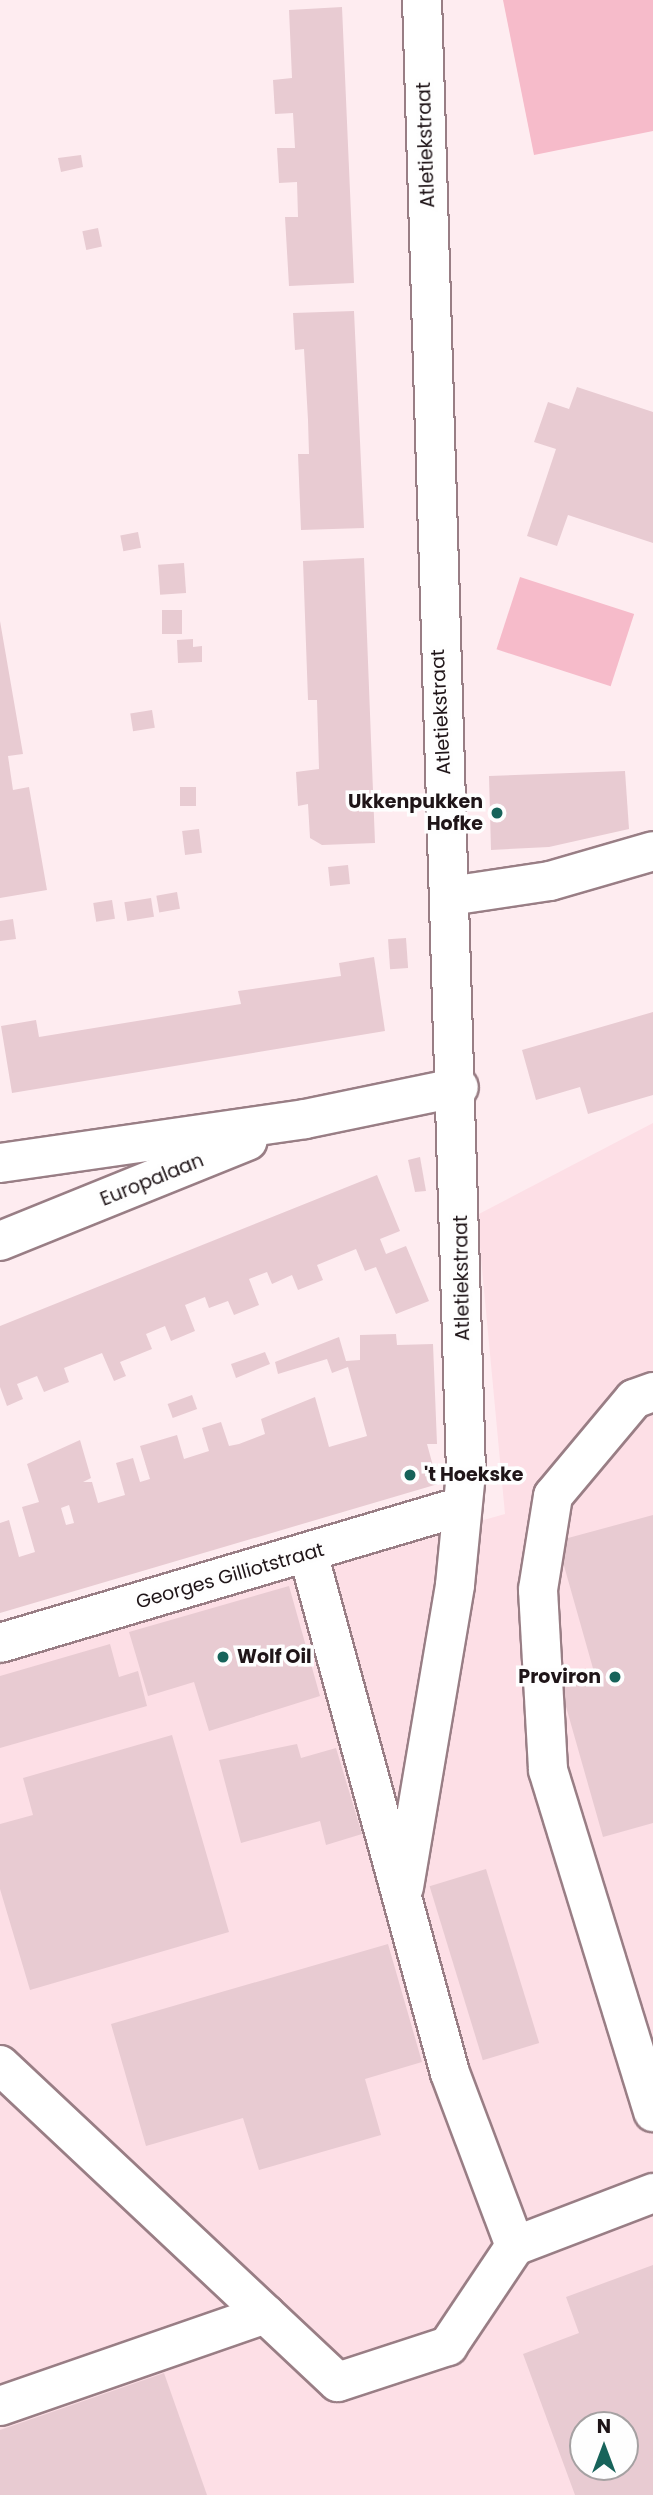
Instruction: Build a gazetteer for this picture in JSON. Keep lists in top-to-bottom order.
{
  "streets": {
    "street": ["Atletiekstraat", "Europalaan", "Georges Gilliotstraat"]
  },
  "crossings": [
    ["Atletiekstraat", "Europalaan"],
    ["Atletiekstraat", "Georges Gilliotstraat"]
  ],
  "places": [
    "Ukkenpukken Hofke",
    "'t Hoekske",
    "Wolf Oil",
    "Proviron"
  ],
  "north": "top"
}
